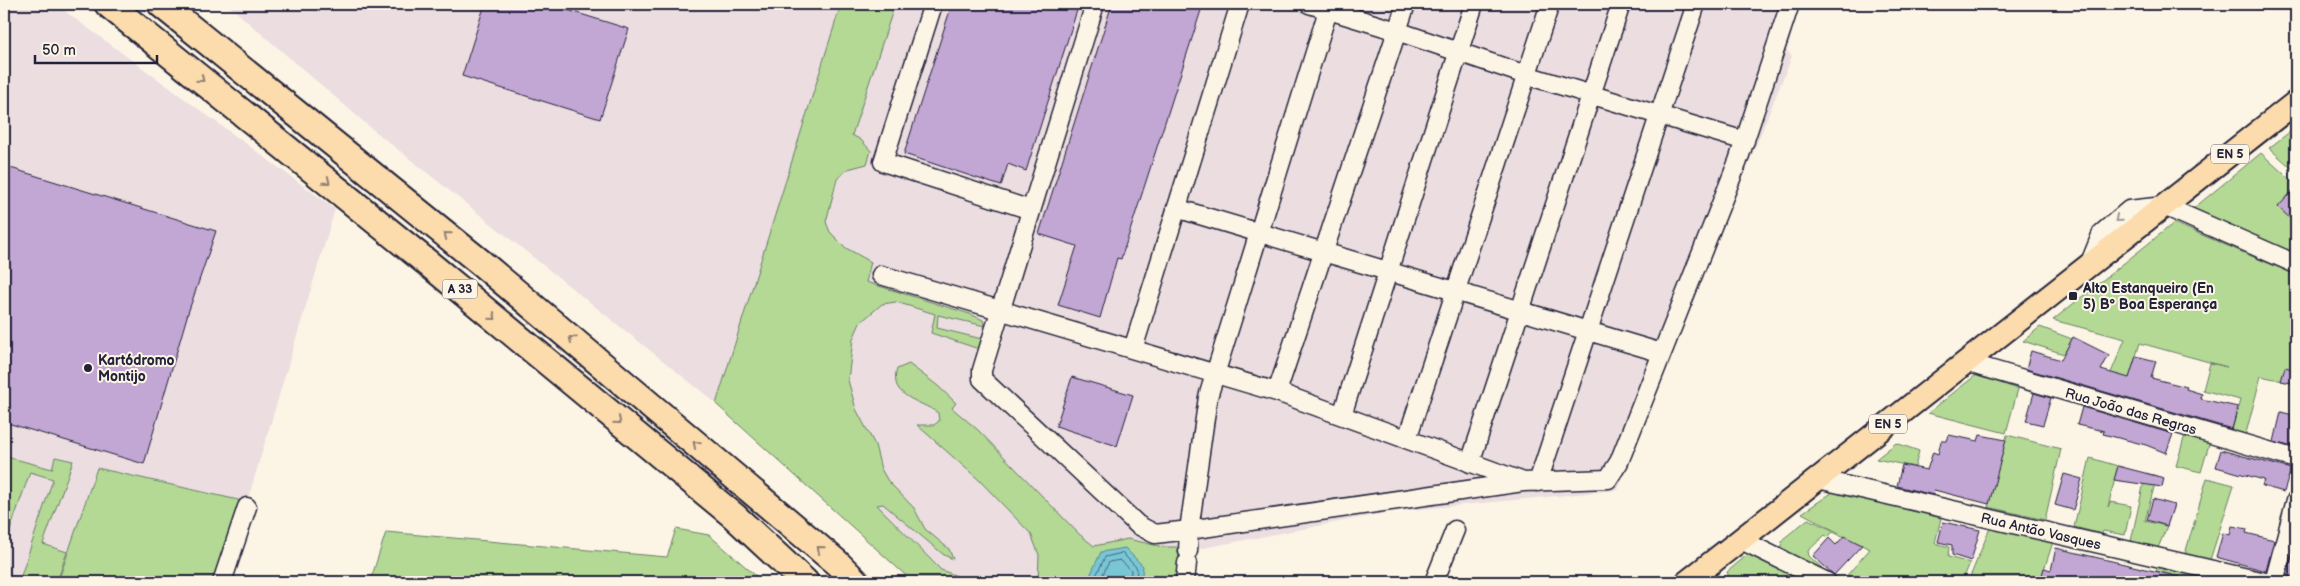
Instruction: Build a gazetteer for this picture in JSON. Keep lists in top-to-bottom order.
{
  "streets": {
    "highway": ["A 33"],
    "main road": ["EN 5"],
    "street": ["Rua João das Regras", "Rua Antão Vasques"]
  },
  "crossings": [
    ["EN 5", "Rua João das Regras"],
    ["EN 5", "Rua Antão Vasques"]
  ],
  "places": {
    "transit": ["Alto Estanqueiro (En 5) Bº Boa Esperança"],
    "other": ["Kartódromo Montijo"]
  },
  "scale_bar": "50 m"
}
